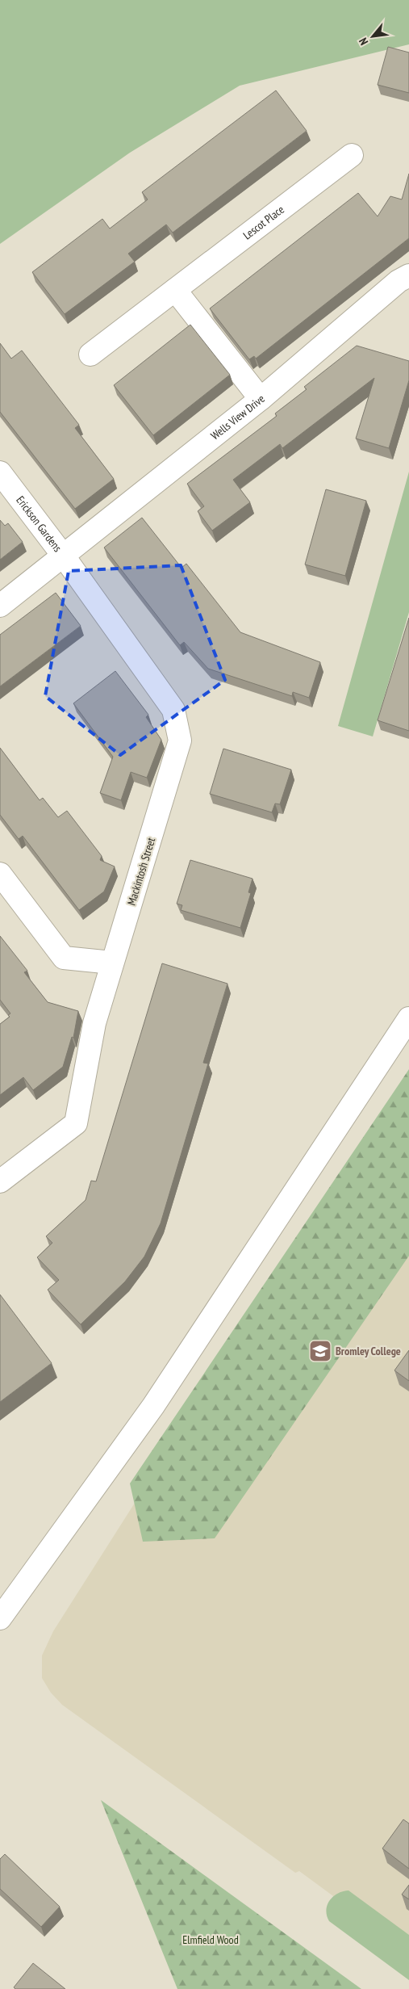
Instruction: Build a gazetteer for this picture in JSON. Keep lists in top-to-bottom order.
{
  "streets": {
    "street": [
      "Lescot Place",
      "Wells View Drive",
      "Erickson Gardens",
      "Mackintosh Street"
    ]
  },
  "crossings": [
    ["Wells View Drive", "Erickson Gardens"],
    ["Wells View Drive", "Mackintosh Street"],
    ["Erickson Gardens", "Mackintosh Street"]
  ],
  "parks": ["Elmfield Wood"],
  "places": {
    "school or university": ["Bromley College"]
  },
  "north": "bottom left"
}
